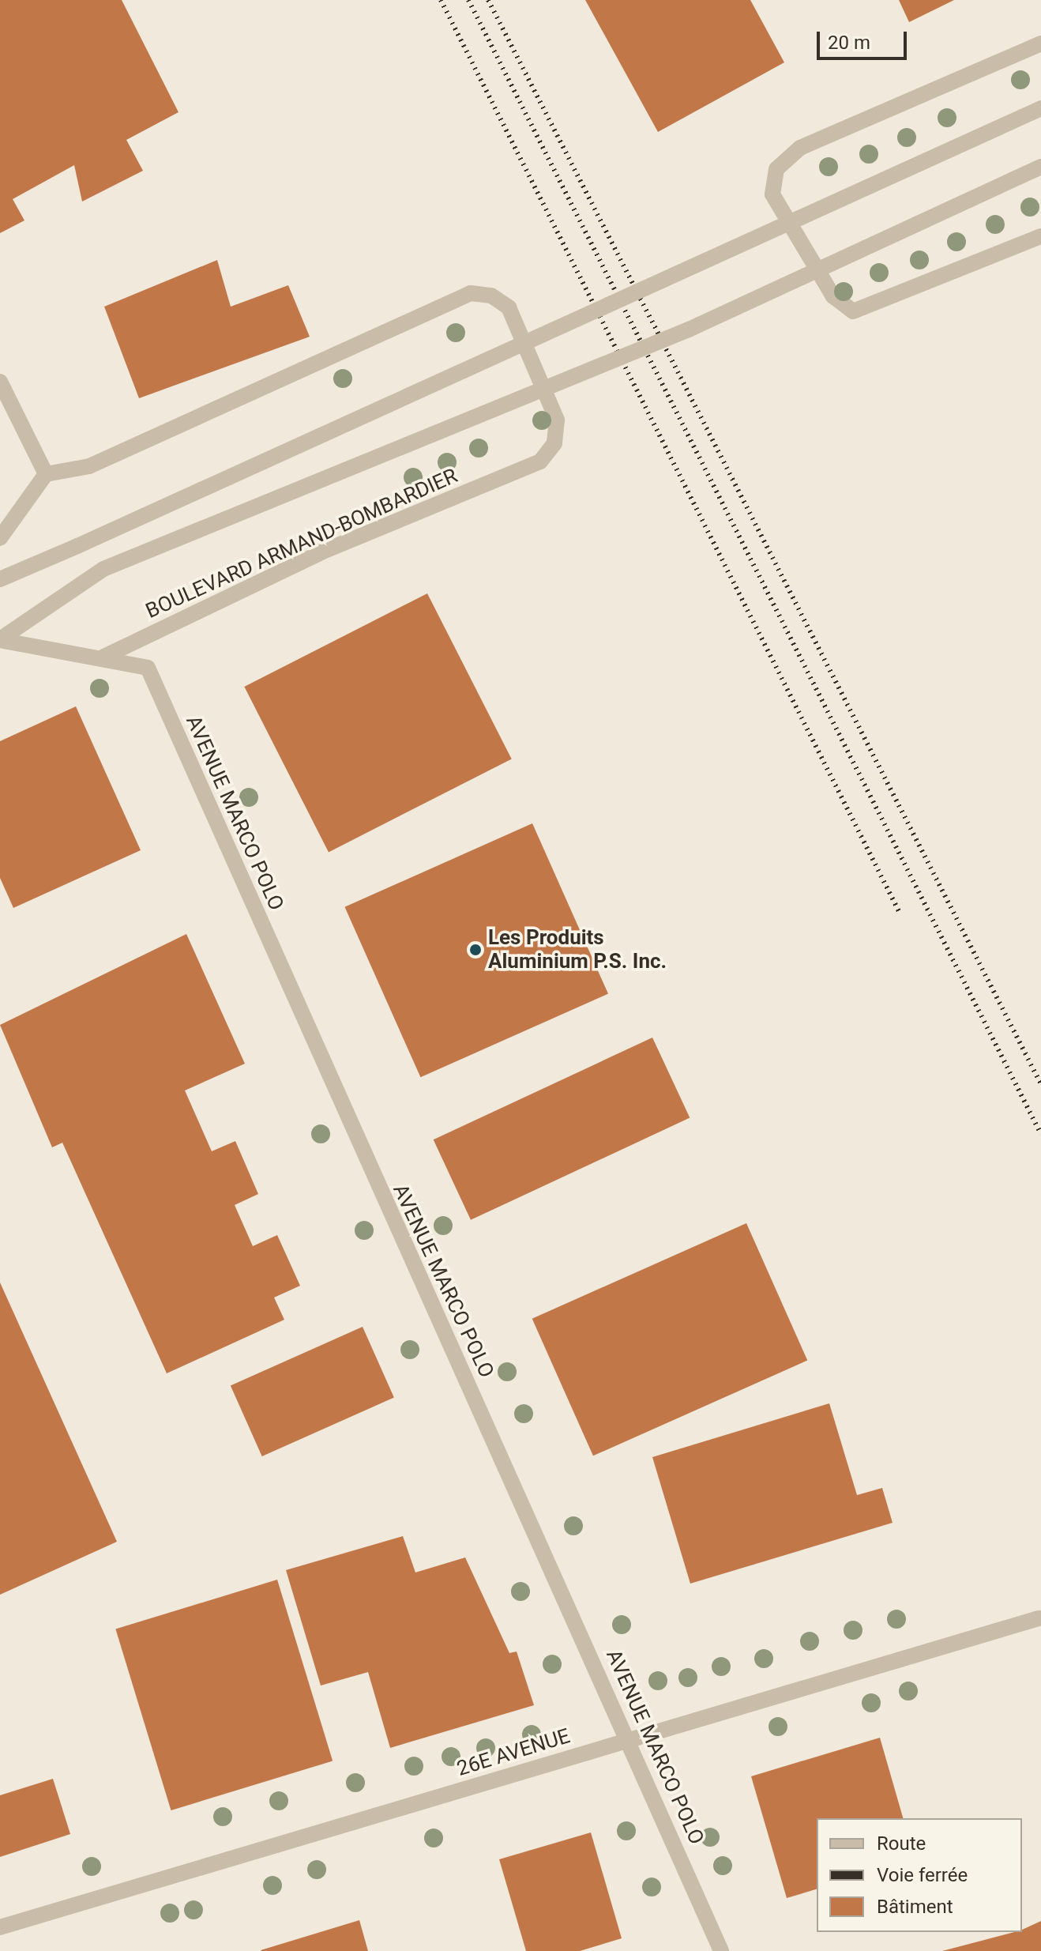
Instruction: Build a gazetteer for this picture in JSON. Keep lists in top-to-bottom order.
{
  "streets": {
    "street": ["BOULEVARD ARMAND-BOMBARDIER", "AVENUE MARCO POLO", "26E AVENUE"]
  },
  "crossings": [
    ["BOULEVARD ARMAND-BOMBARDIER", "AVENUE MARCO POLO"],
    ["AVENUE MARCO POLO", "26E AVENUE"]
  ],
  "places": ["Les Produits Aluminium P.S. Inc."],
  "legend": ["Route", "Voie ferrée", "Bâtiment"],
  "scale_bar": "20 m"
}
